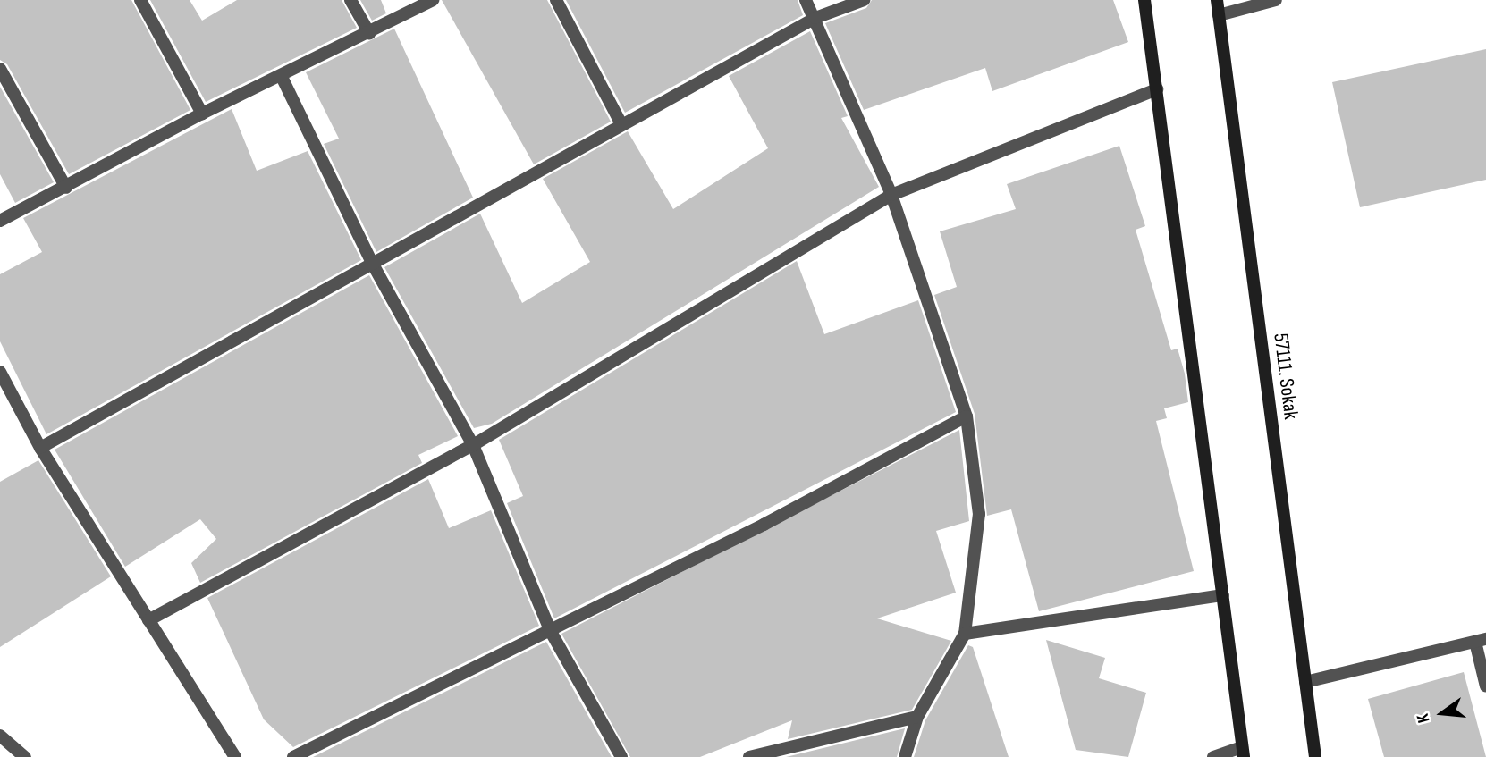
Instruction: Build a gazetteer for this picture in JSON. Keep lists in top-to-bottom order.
{
  "streets": {
    "main road": ["57111. Sokak"]
  },
  "north": "left"
}
